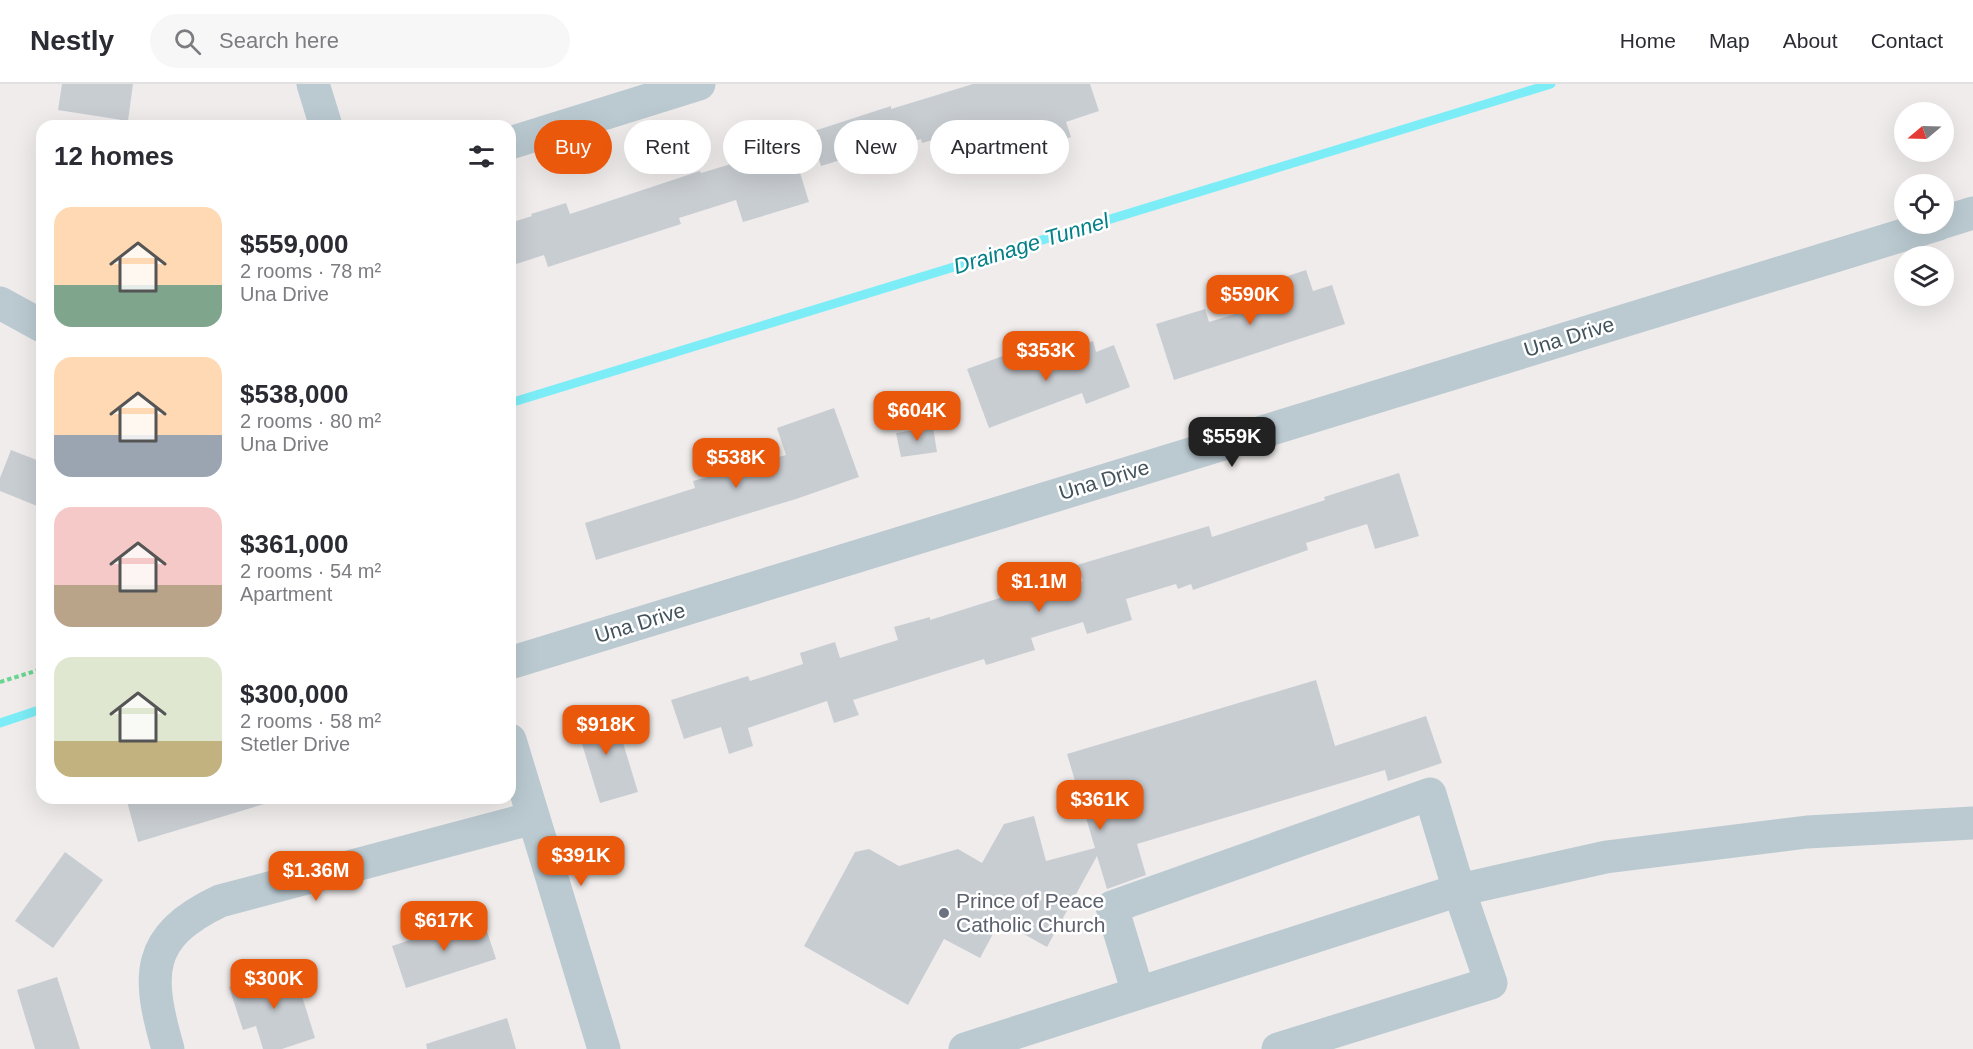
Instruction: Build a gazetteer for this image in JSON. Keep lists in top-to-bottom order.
{
  "streets": {
    "street": ["Una Drive"]
  },
  "water": ["Drainage Tunnel"],
  "places": ["Prince of Peace Catholic Church"],
  "north": "left",
  "page": {
    "header": "Nestly",
    "search": "Search here",
    "nav": [
      "Home",
      "Map",
      "About",
      "Contact"
    ],
    "chip": [
      "Buy",
      "Rent",
      "Filters",
      "New",
      "Apartment"
    ],
    "heading": "12 homes",
    "list": [
      {
        "name": "$559,000",
        "note": "2 rooms · 78 m² · Una Drive"
      },
      {
        "name": "$538,000",
        "note": "2 rooms · 80 m² · Una Drive"
      },
      {
        "name": "$361,000",
        "note": "2 rooms · 54 m² · Apartment"
      },
      {
        "name": "$300,000",
        "note": "2 rooms · 58 m² · Stetler Drive"
      }
    ],
    "price": [
      "$590K",
      "$353K",
      "$604K",
      "$559K",
      "$538K",
      "$1.1M",
      "$918K",
      "$361K",
      "$391K",
      "$1.36M",
      "$617K",
      "$300K"
    ]
  }
}
